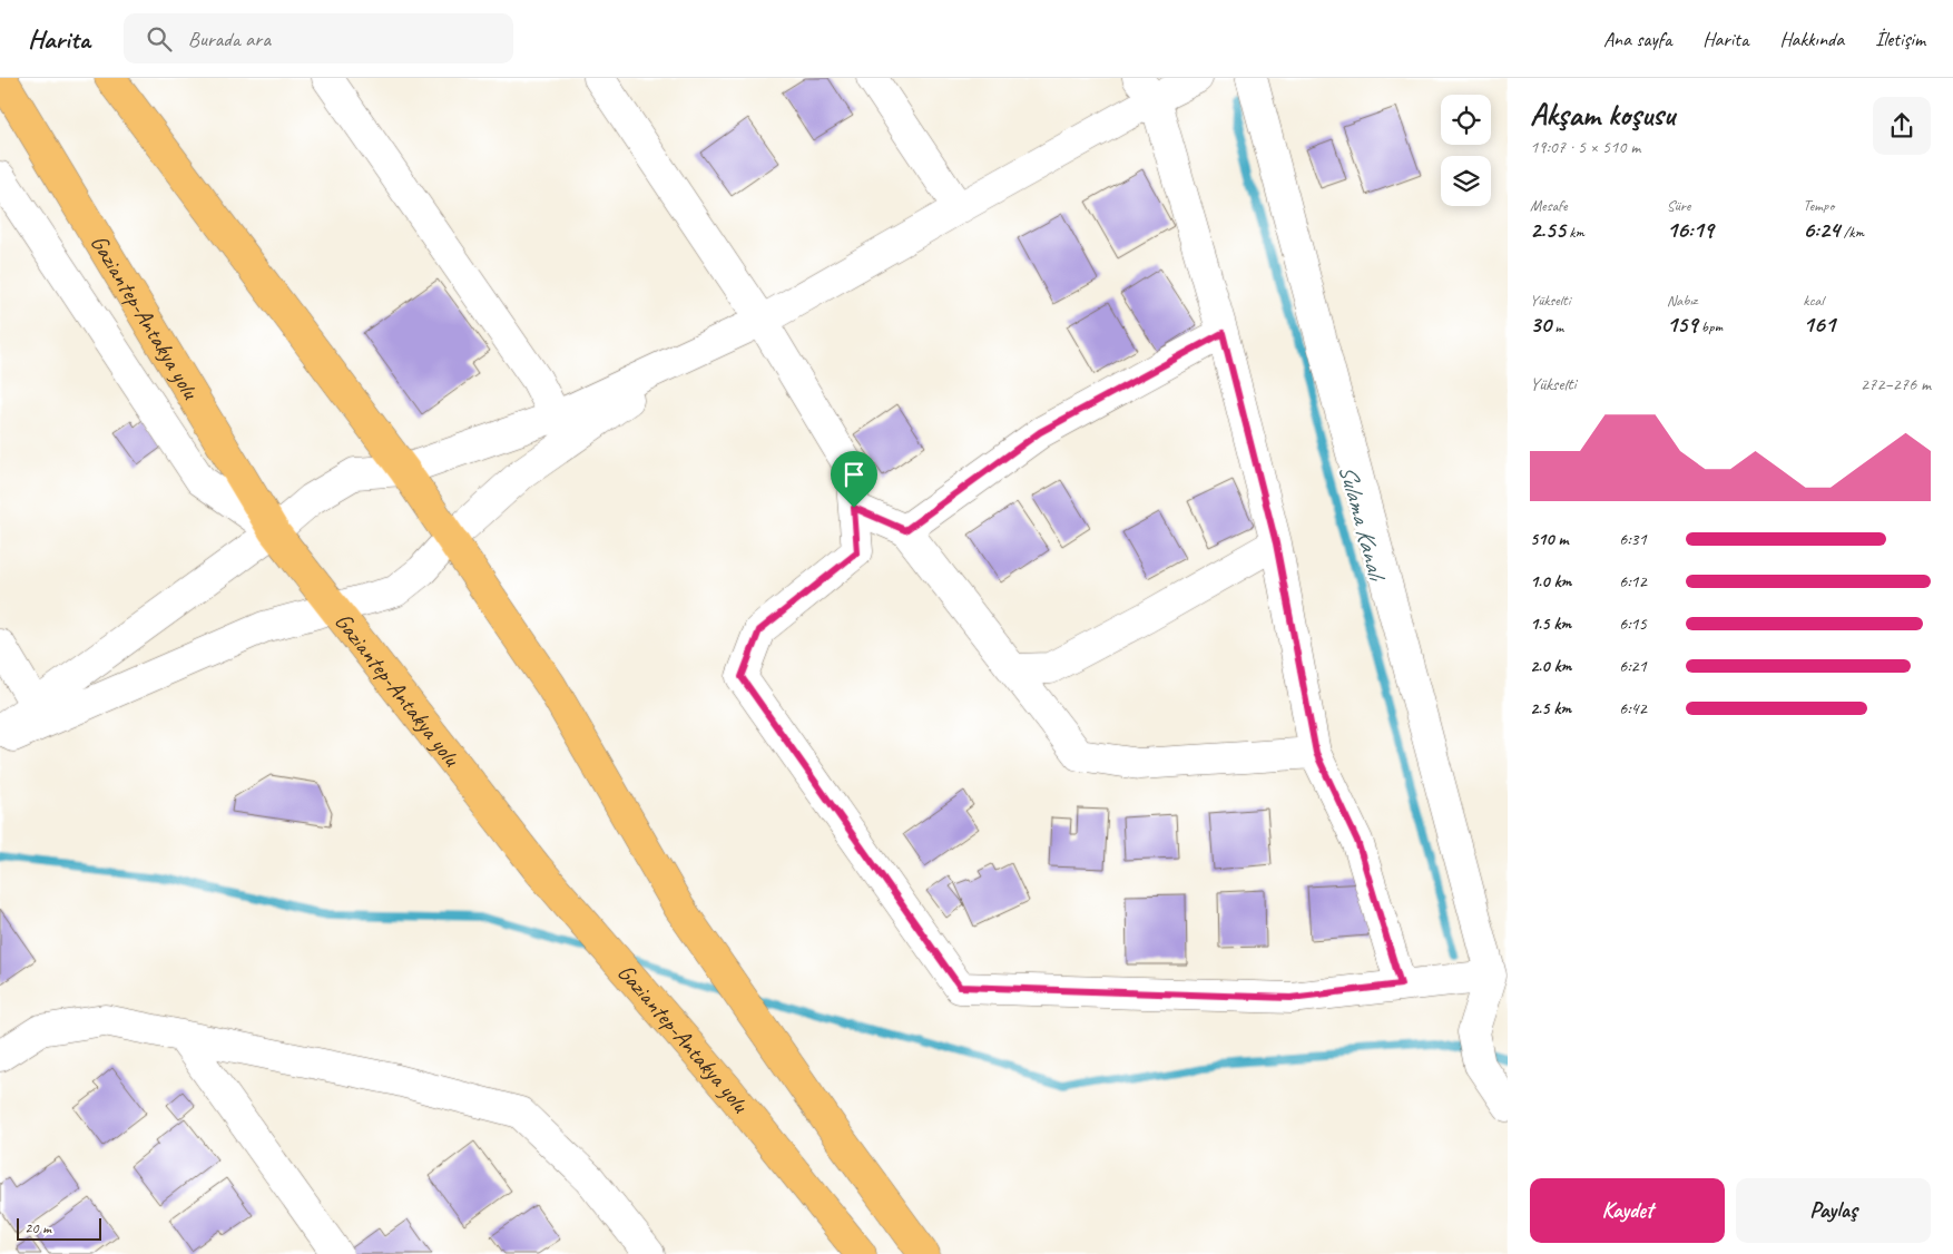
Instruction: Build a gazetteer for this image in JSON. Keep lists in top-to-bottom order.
{
  "streets": {
    "highway": ["Gaziantep-Antakya yolu"]
  },
  "water": ["Sulama Kanalı"],
  "scale_bar": "20 m",
  "page": {
    "header": "Harita",
    "search": "Burada ara",
    "nav": [
      "Ana sayfa",
      "Harita",
      "Hakkında",
      "İletişim"
    ],
    "heading": ["Akşam koşusu", "19:07 · 5 × 510 m"],
    "stats": [
      ["Mesafe", "2.55 km"],
      ["Süre", "16:19"],
      ["Tempo", "6:24 /km"],
      ["Yükselti", "30 m"],
      ["Nabız", "159 bpm"],
      ["kcal", "161"]
    ],
    "chart": ["Yükselti", "272–276 m"],
    "list": [
      {
        "name": "510 m",
        "note": "6:31"
      },
      {
        "name": "1.0 km",
        "note": "6:12"
      },
      {
        "name": "1.5 km",
        "note": "6:15"
      },
      {
        "name": "2.0 km",
        "note": "6:21"
      },
      {
        "name": "2.5 km",
        "note": "6:42"
      }
    ],
    "buttons": ["Kaydet", "Paylaş"],
    "scale": "20 m"
  }
}
